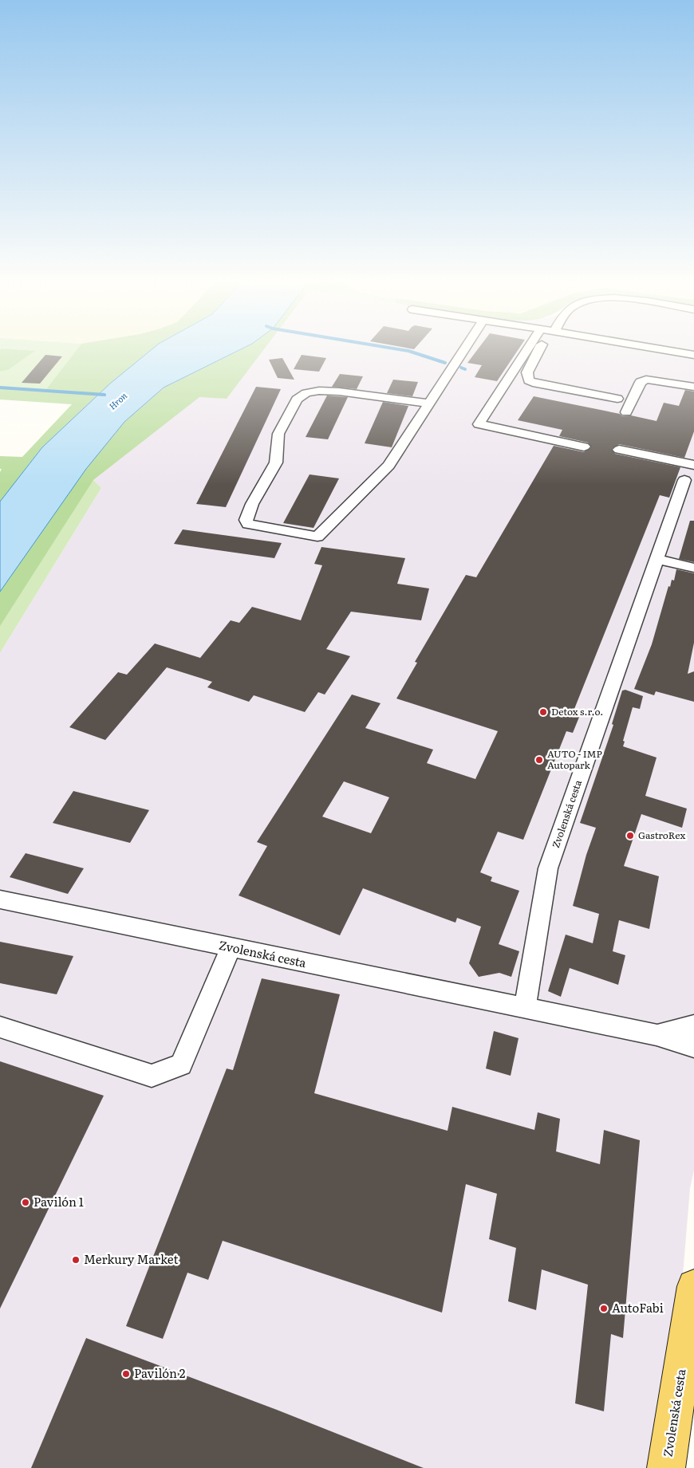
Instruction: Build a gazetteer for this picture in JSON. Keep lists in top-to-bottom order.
{
  "streets": {
    "main road": ["Zvolenská cesta"]
  },
  "water": ["Hron"],
  "places": [
    "Detox s.r.o.",
    "AUTO - IMP Autopark",
    "GastroRex",
    "Pavilón 1",
    "Merkury Market",
    "AutoFabi",
    "Pavilón 2"
  ]
}
